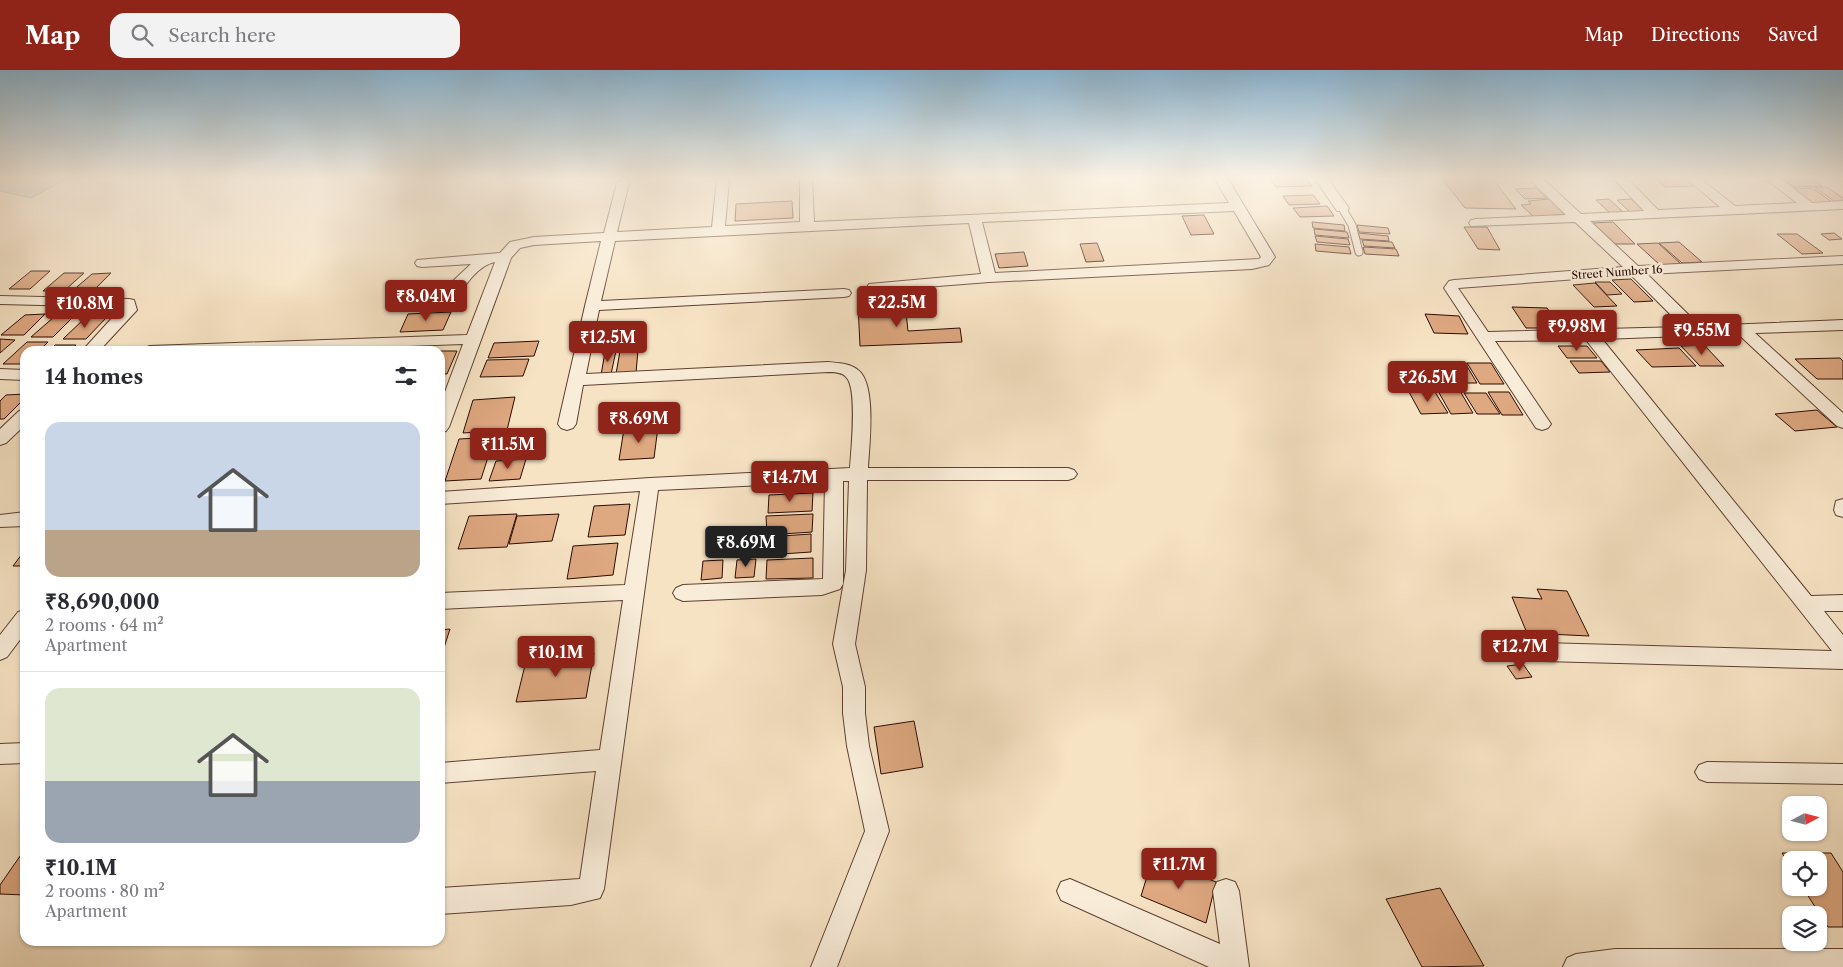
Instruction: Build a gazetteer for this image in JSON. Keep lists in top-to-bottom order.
{
  "streets": {
    "street": ["Street Number 16"]
  },
  "north": "right",
  "page": {
    "header": "Map",
    "search": "Search here",
    "nav": ["Map", "Directions", "Saved"],
    "price": [
      "₹8.04M",
      "₹22.5M",
      "₹10.8M",
      "₹9.98M",
      "₹9.55M",
      "₹12.5M",
      "₹26.5M",
      "₹8.69M",
      "₹11.5M",
      "₹14.7M",
      "₹8.69M",
      "₹12.7M",
      "₹10.1M",
      "₹11.7M"
    ],
    "heading": "14 homes",
    "list": [
      {
        "name": "₹8,690,000",
        "note": "2 rooms · 64 m² · Apartment"
      },
      {
        "name": "₹10.1M",
        "note": "2 rooms · 80 m² · Apartment"
      }
    ]
  }
}
